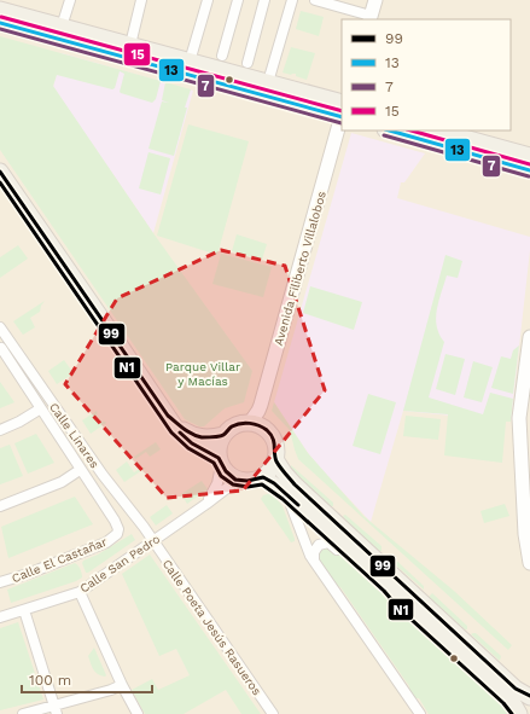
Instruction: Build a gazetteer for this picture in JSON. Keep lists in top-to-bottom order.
{
  "streets": {
    "main road": ["Avenida Filiberto Villalobos"],
    "street": [
      "Calle Linares",
      "Calle El Castañar",
      "Calle San Pedro",
      "Calle Poeta Jesús Rasueros"
    ]
  },
  "crossings": [
    ["Avenida Filiberto Villalobos", "Calle San Pedro"],
    ["Calle Linares", "Calle El Castañar"],
    ["Calle Linares", "Calle San Pedro"],
    ["Calle Linares", "Calle Poeta Jesús Rasueros"],
    ["Calle San Pedro", "Calle Poeta Jesús Rasueros"]
  ],
  "parks": ["Parque Villar y Macías"],
  "lines": [
    "transit line 15",
    "transit line 13",
    "transit line 7",
    "transit line 99",
    "transit line N1"
  ],
  "legend": [
    "99",
    "13",
    "7",
    "15"
  ],
  "scale_bar": "100 m"
}
